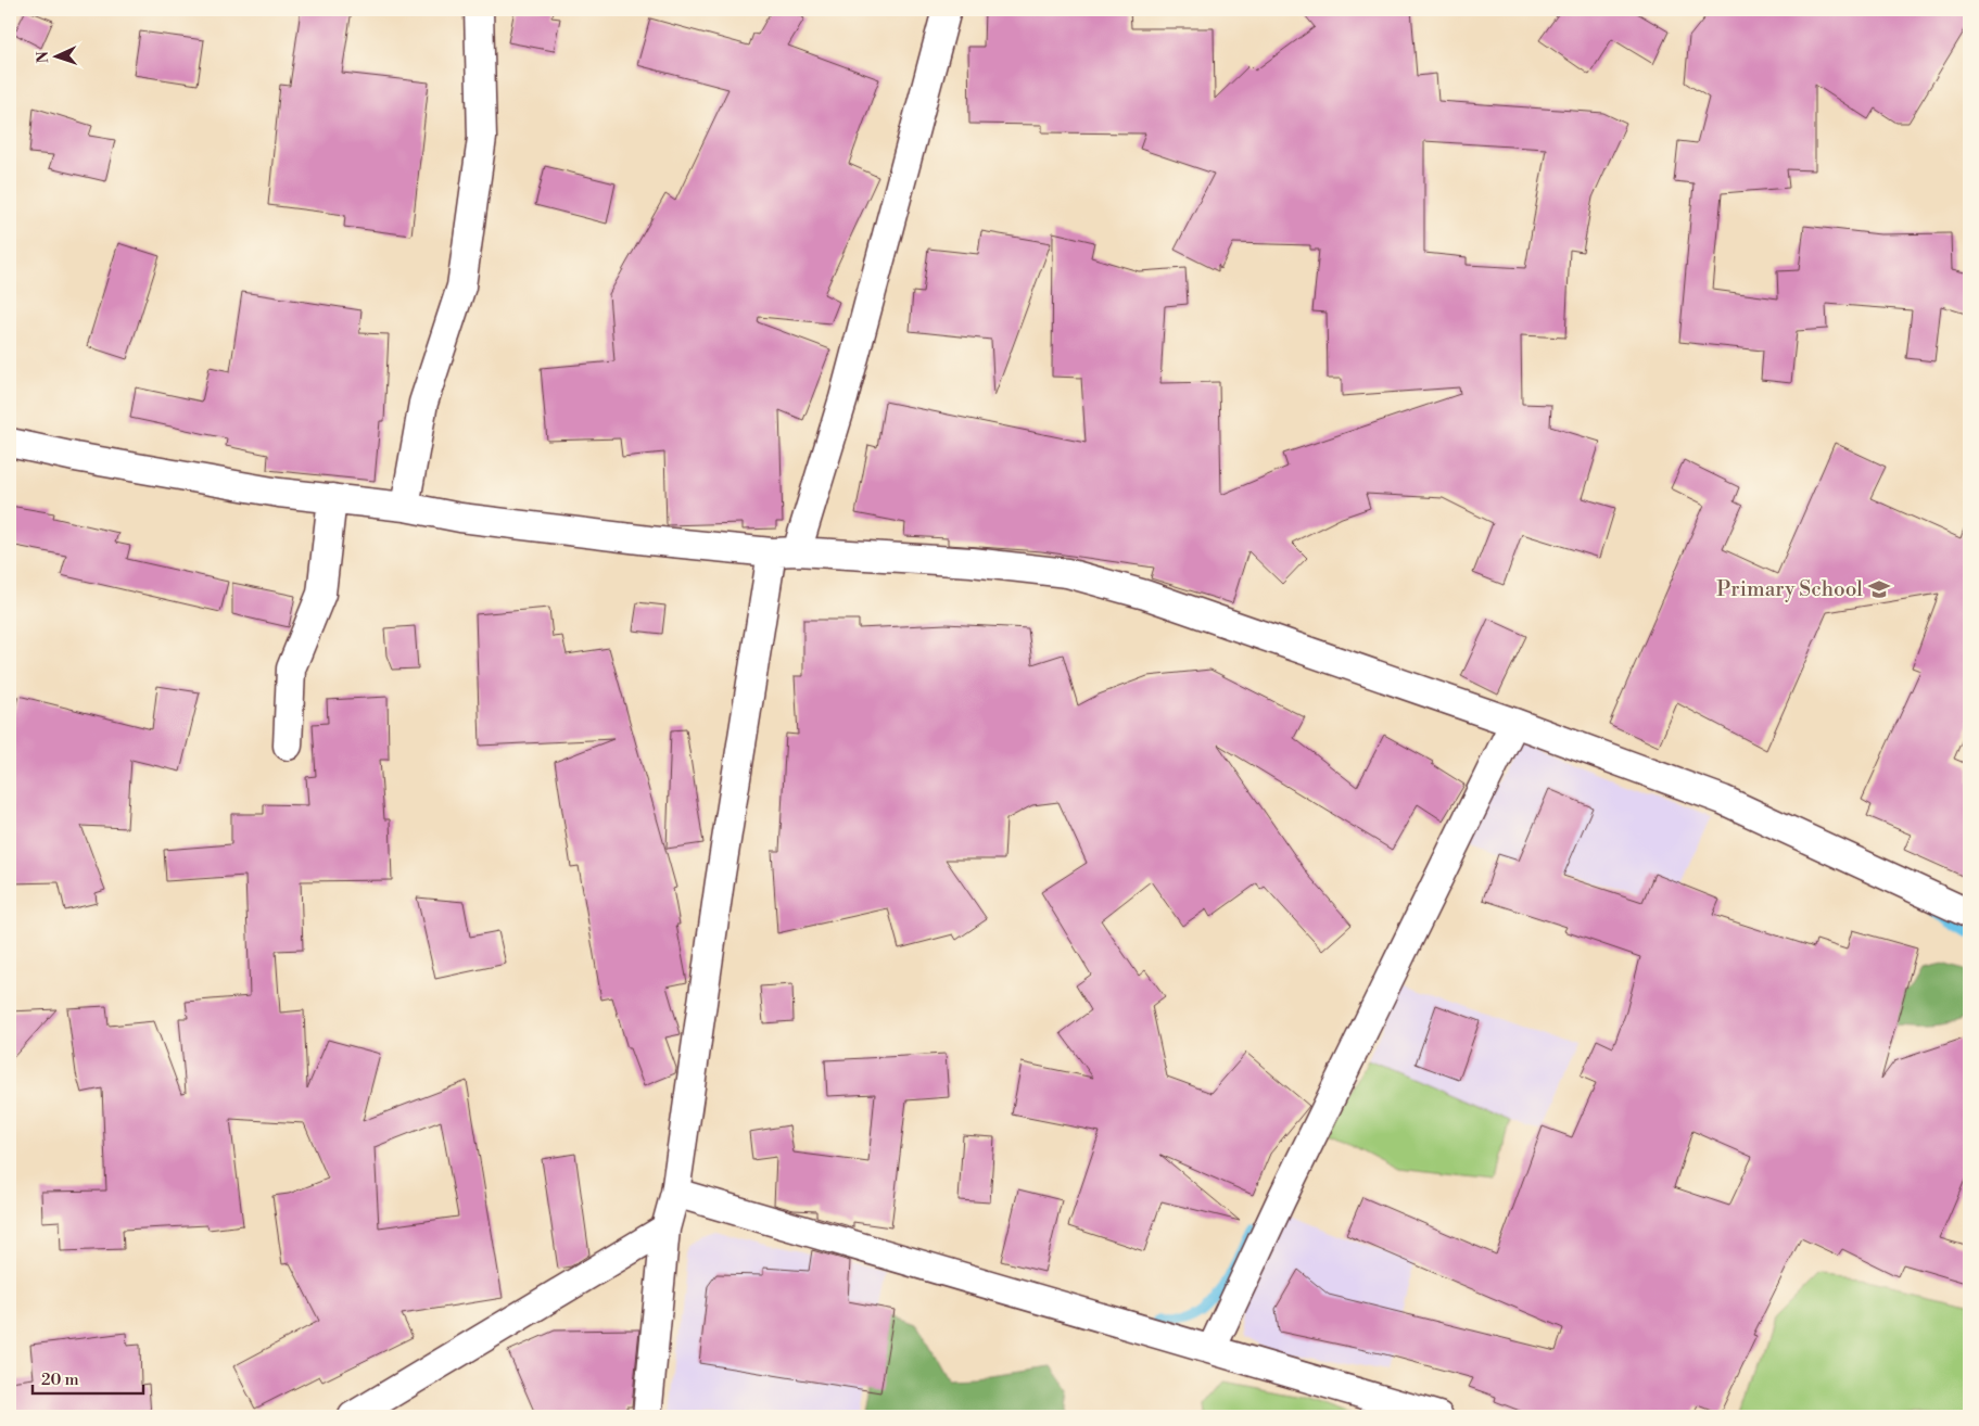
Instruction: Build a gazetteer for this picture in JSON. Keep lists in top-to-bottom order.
{
  "places": {
    "school or university": ["Primary School"]
  },
  "scale_bar": "20 m",
  "north": "left"
}
